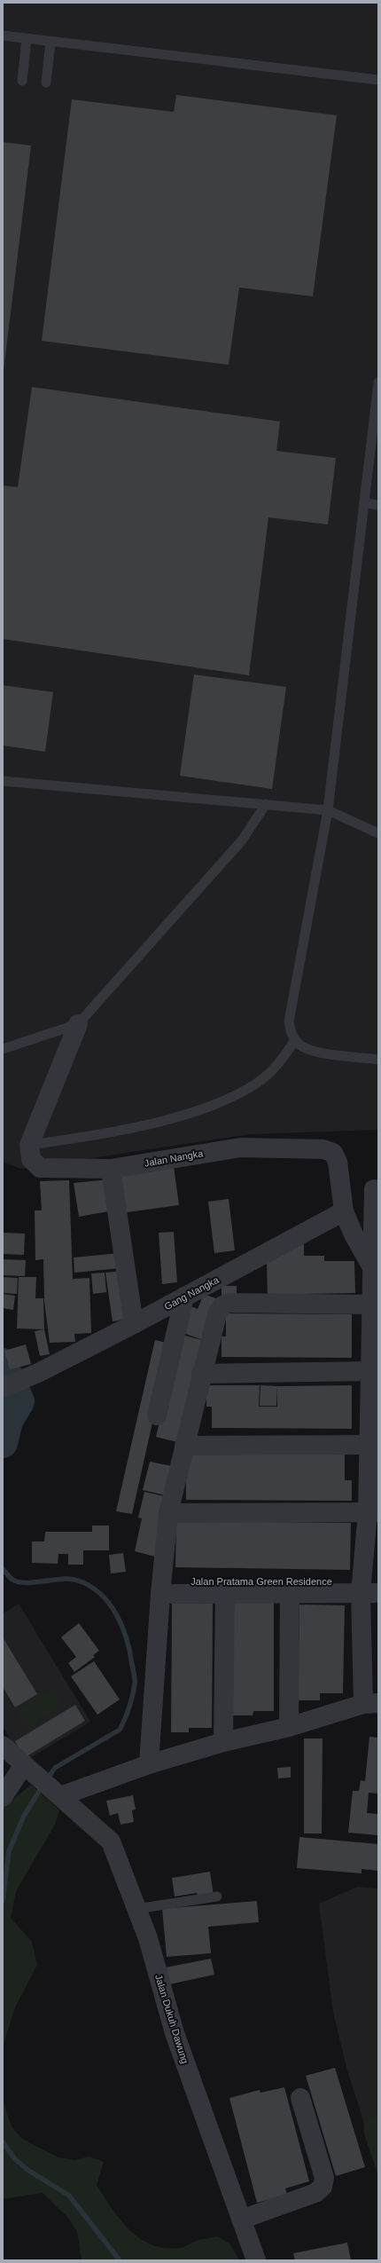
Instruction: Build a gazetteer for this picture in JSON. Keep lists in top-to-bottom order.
{
  "streets": {
    "street": [
      "Jalan Nangka",
      "Gang Nangka",
      "Jalan Pratama Green Residence",
      "Jalan Dukuh Dawung"
    ]
  },
  "crossings": [
    ["Jalan Nangka", "Gang Nangka"]
  ]
}
